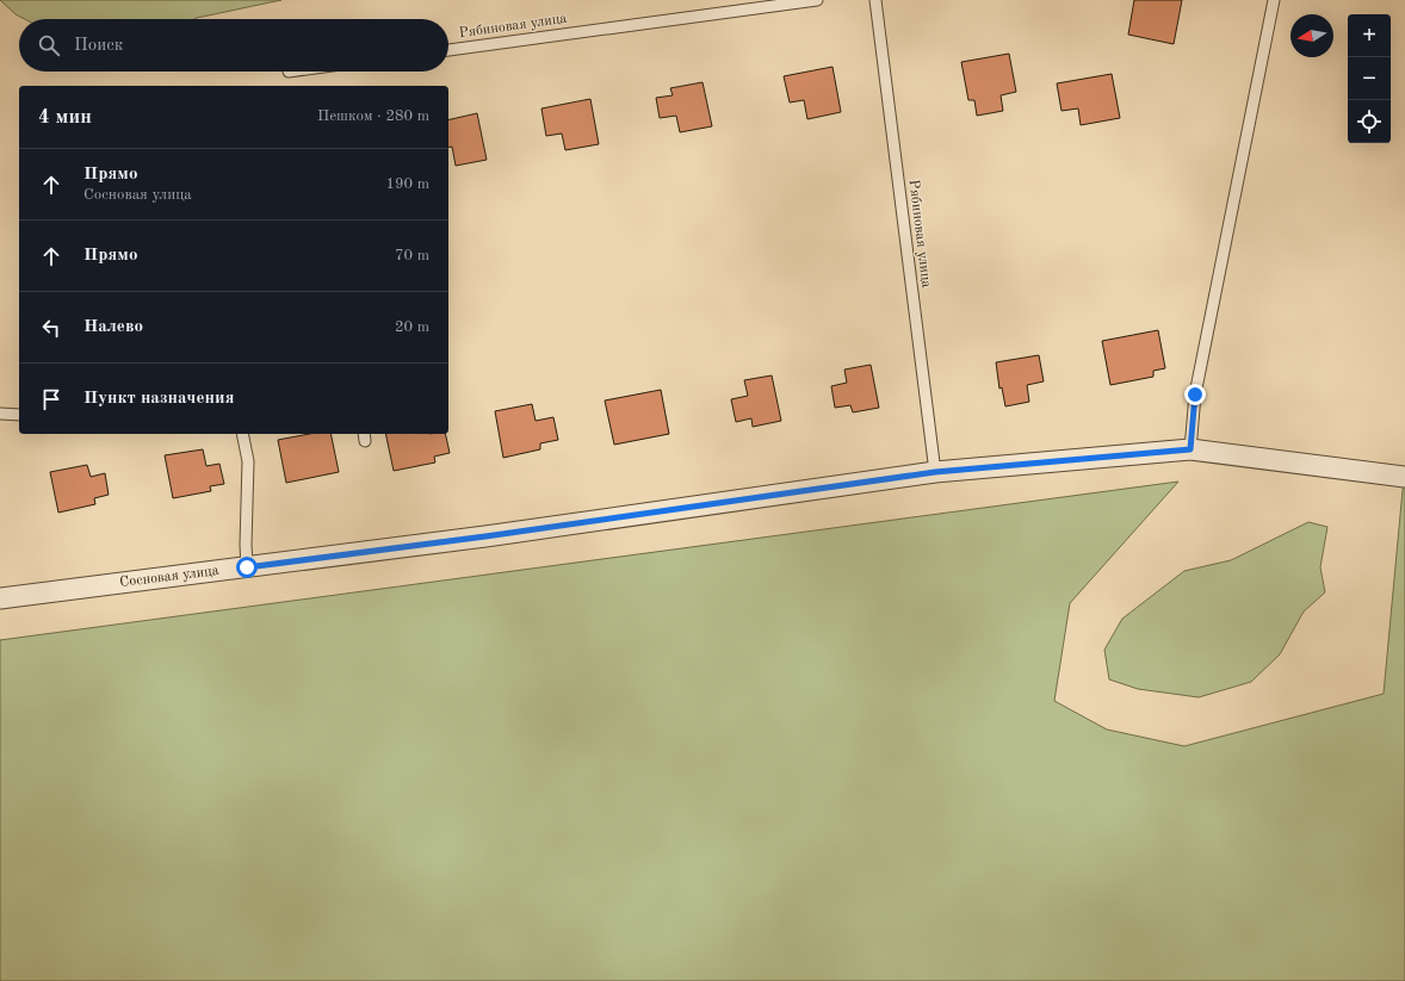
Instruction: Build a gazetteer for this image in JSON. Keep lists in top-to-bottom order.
{
  "streets": {
    "street": ["Сосновая улица"],
    "lane": ["Рябиновая улица"]
  },
  "crossings": [
    ["Рябиновая улица", "Сосновая улица"]
  ],
  "north": "left",
  "page": {
    "map_buttons": ["+", "−"],
    "search": "Поиск",
    "heading": ["4 мин", "Пешком · 280 m"],
    "list": [
      ["Прямо", "Сосновая улица", "190 m"],
      ["Прямо", "70 m"],
      ["Налево", "20 m"],
      "Пункт назначения"
    ]
  }
}
